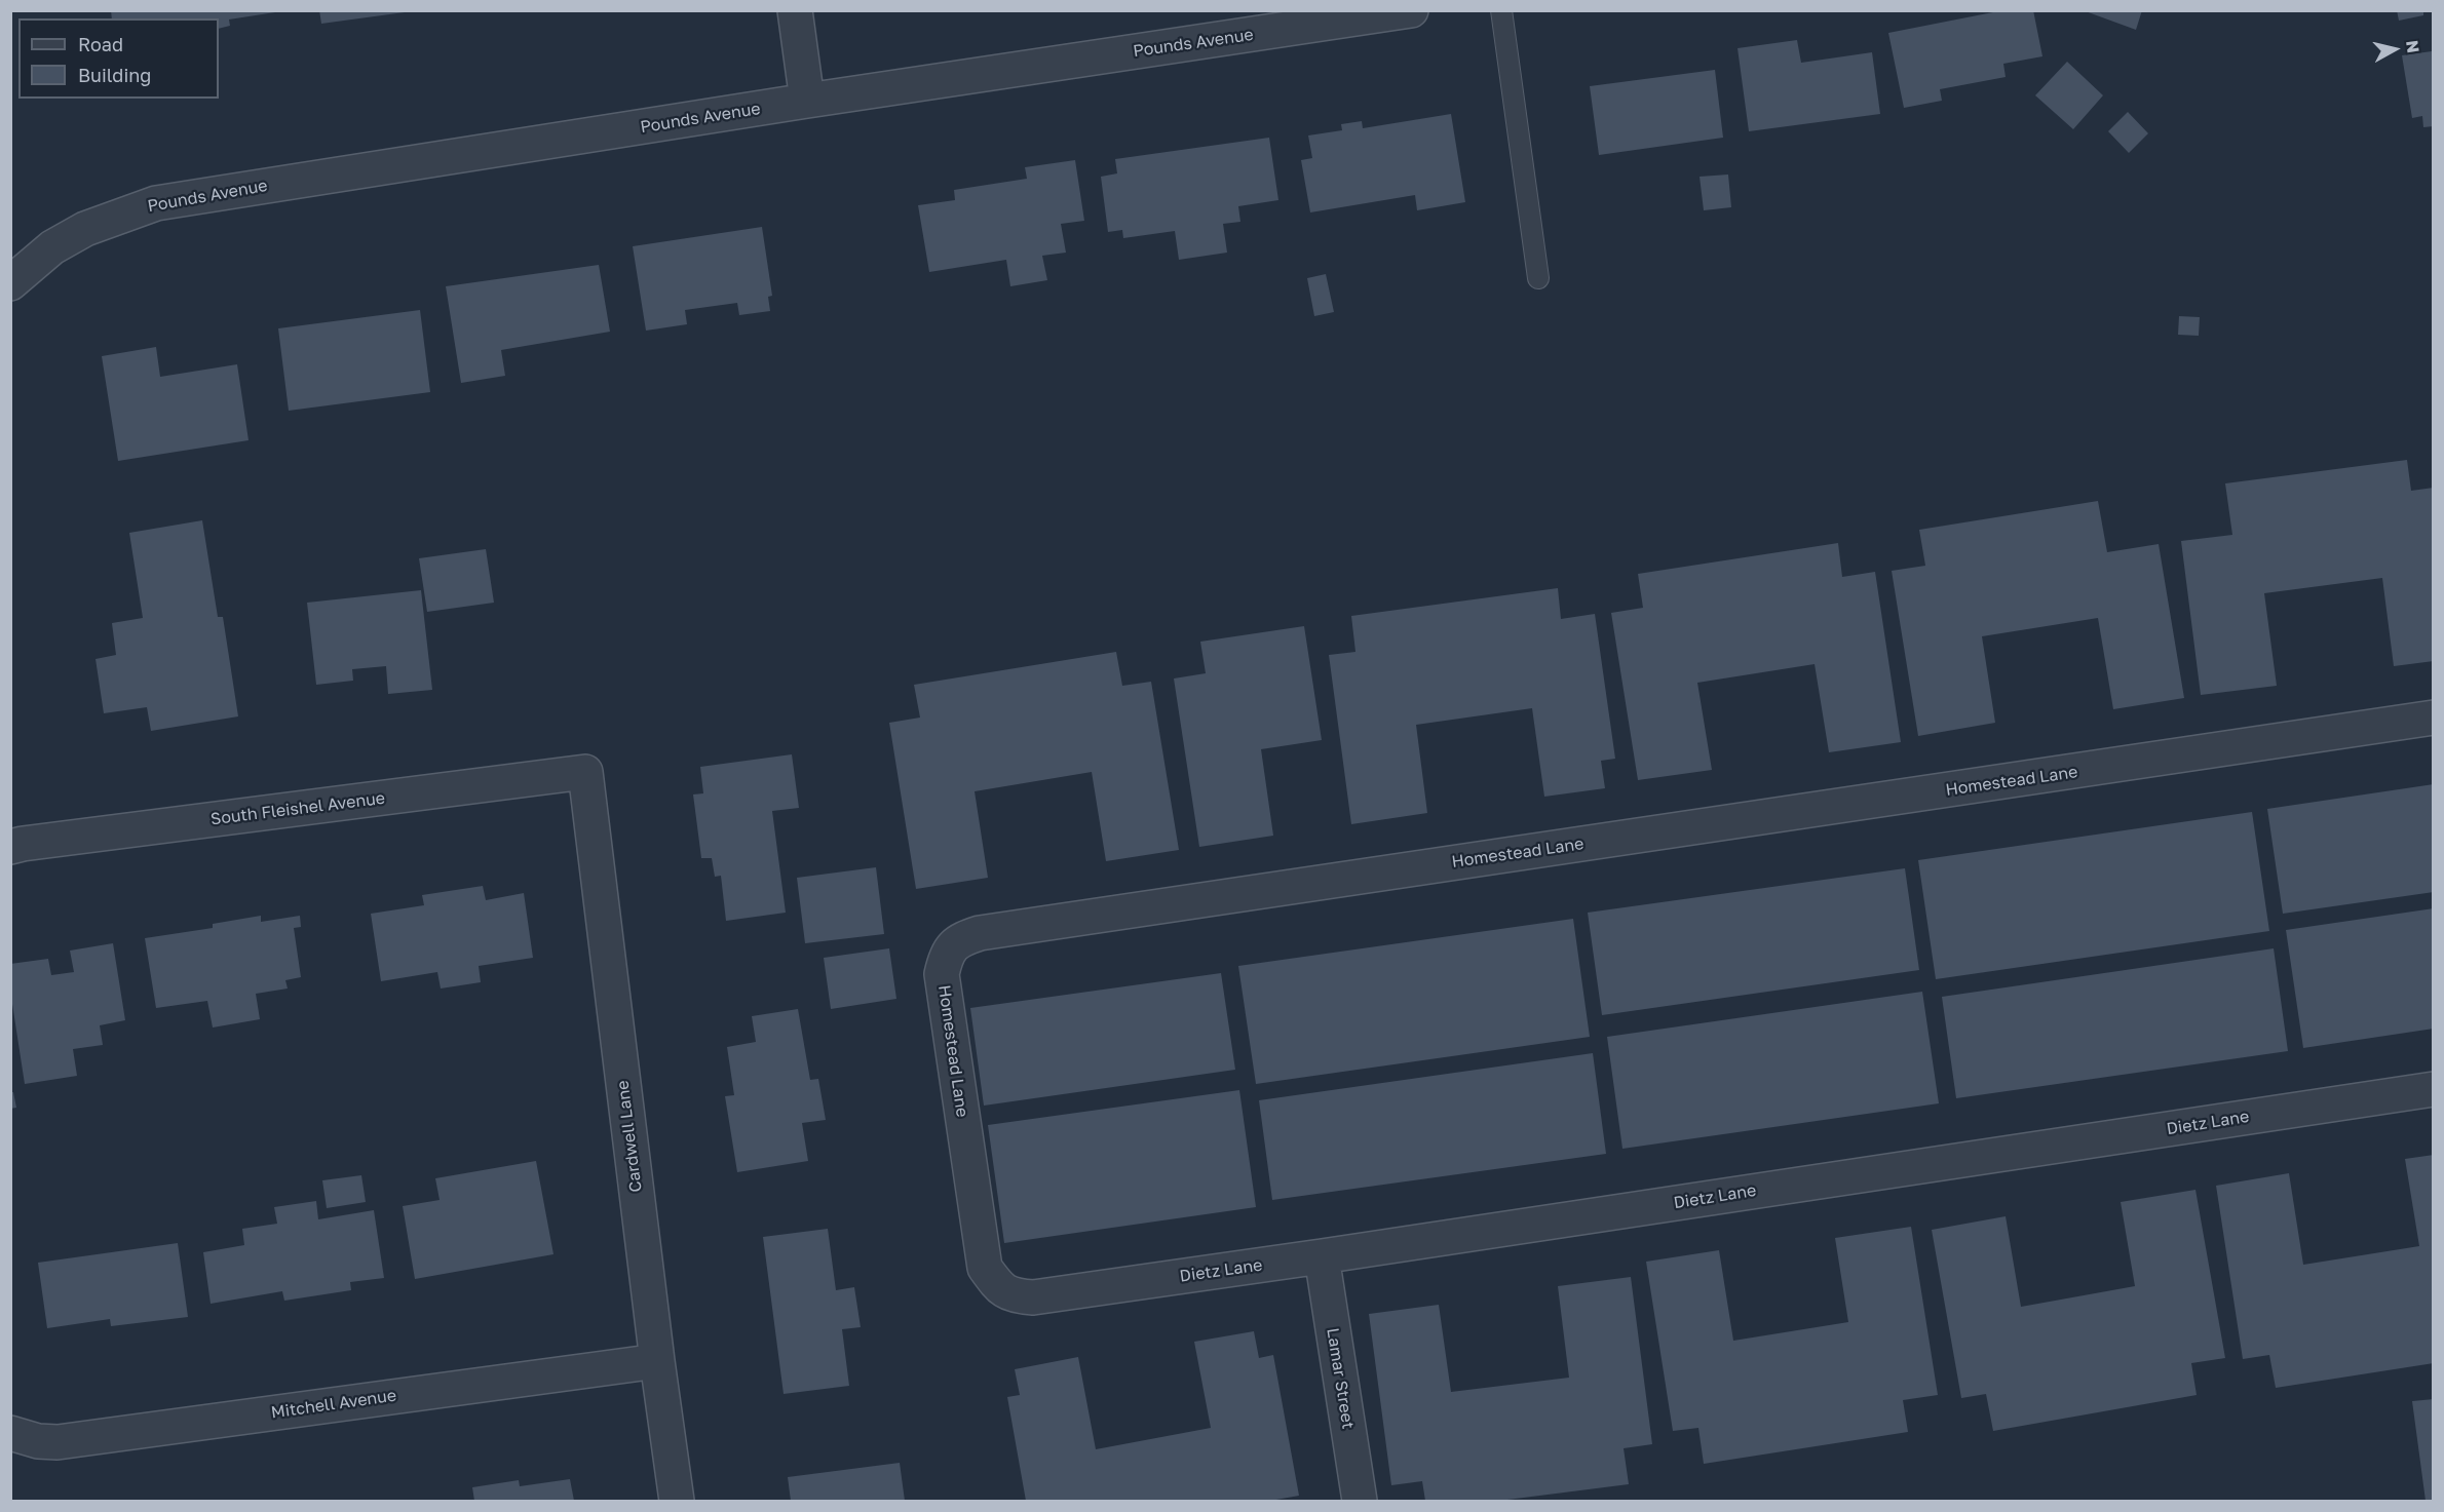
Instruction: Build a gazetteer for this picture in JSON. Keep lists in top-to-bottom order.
{
  "streets": {
    "street": [
      "Pounds Avenue",
      "Homestead Lane",
      "South Fleishel Avenue",
      "Dietz Lane",
      "Cardwell Lane",
      "Lamar Street",
      "Mitchell Avenue"
    ]
  },
  "crossings": [
    ["Homestead Lane", "Dietz Lane"],
    ["South Fleishel Avenue", "Cardwell Lane"],
    ["Dietz Lane", "Lamar Street"],
    ["Cardwell Lane", "Mitchell Avenue"]
  ],
  "legend": ["Road", "Building"],
  "north": "right"
}
